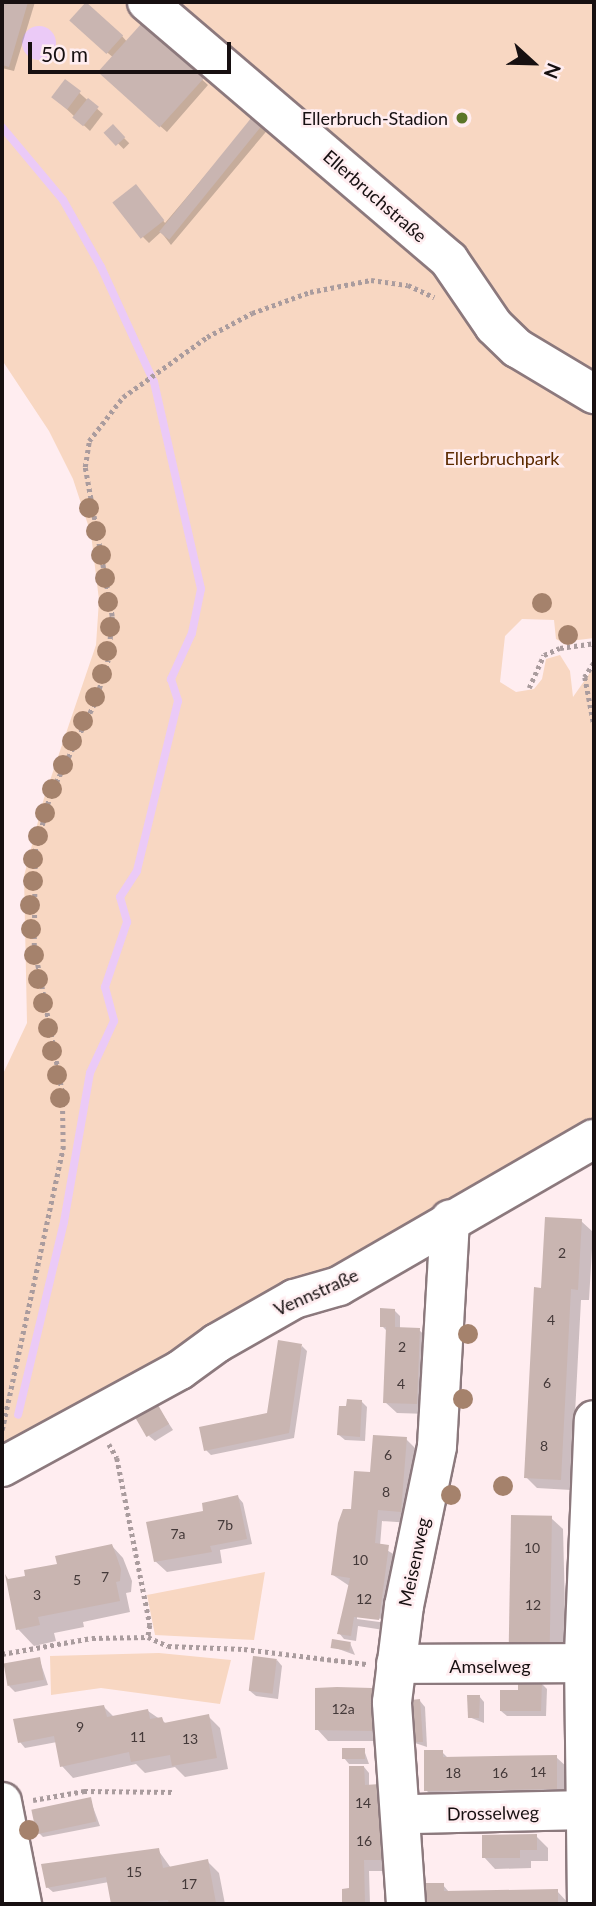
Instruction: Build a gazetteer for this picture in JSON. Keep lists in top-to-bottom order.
{
  "streets": {
    "street": [
      "Ellerbruchstraße",
      "Vennstraße",
      "Meisenweg",
      "Amselweg",
      "Drosselweg"
    ]
  },
  "crossings": [
    ["Vennstraße", "Meisenweg"],
    ["Meisenweg", "Amselweg"],
    ["Meisenweg", "Drosselweg"]
  ],
  "parks": ["Ellerbruchpark"],
  "places": ["Ellerbruch-Stadion"],
  "house_numbers": [
    "2",
    "4",
    "2",
    "6",
    "4",
    "8",
    "6",
    "8",
    "7b",
    "7a",
    "10",
    "10",
    "7",
    "5",
    "3",
    "12",
    "12",
    "12a",
    "9",
    "11",
    "13",
    "14",
    "18",
    "16",
    "14",
    "16",
    "15",
    "17"
  ],
  "scale_bar": "50 m",
  "north": "right"
}
